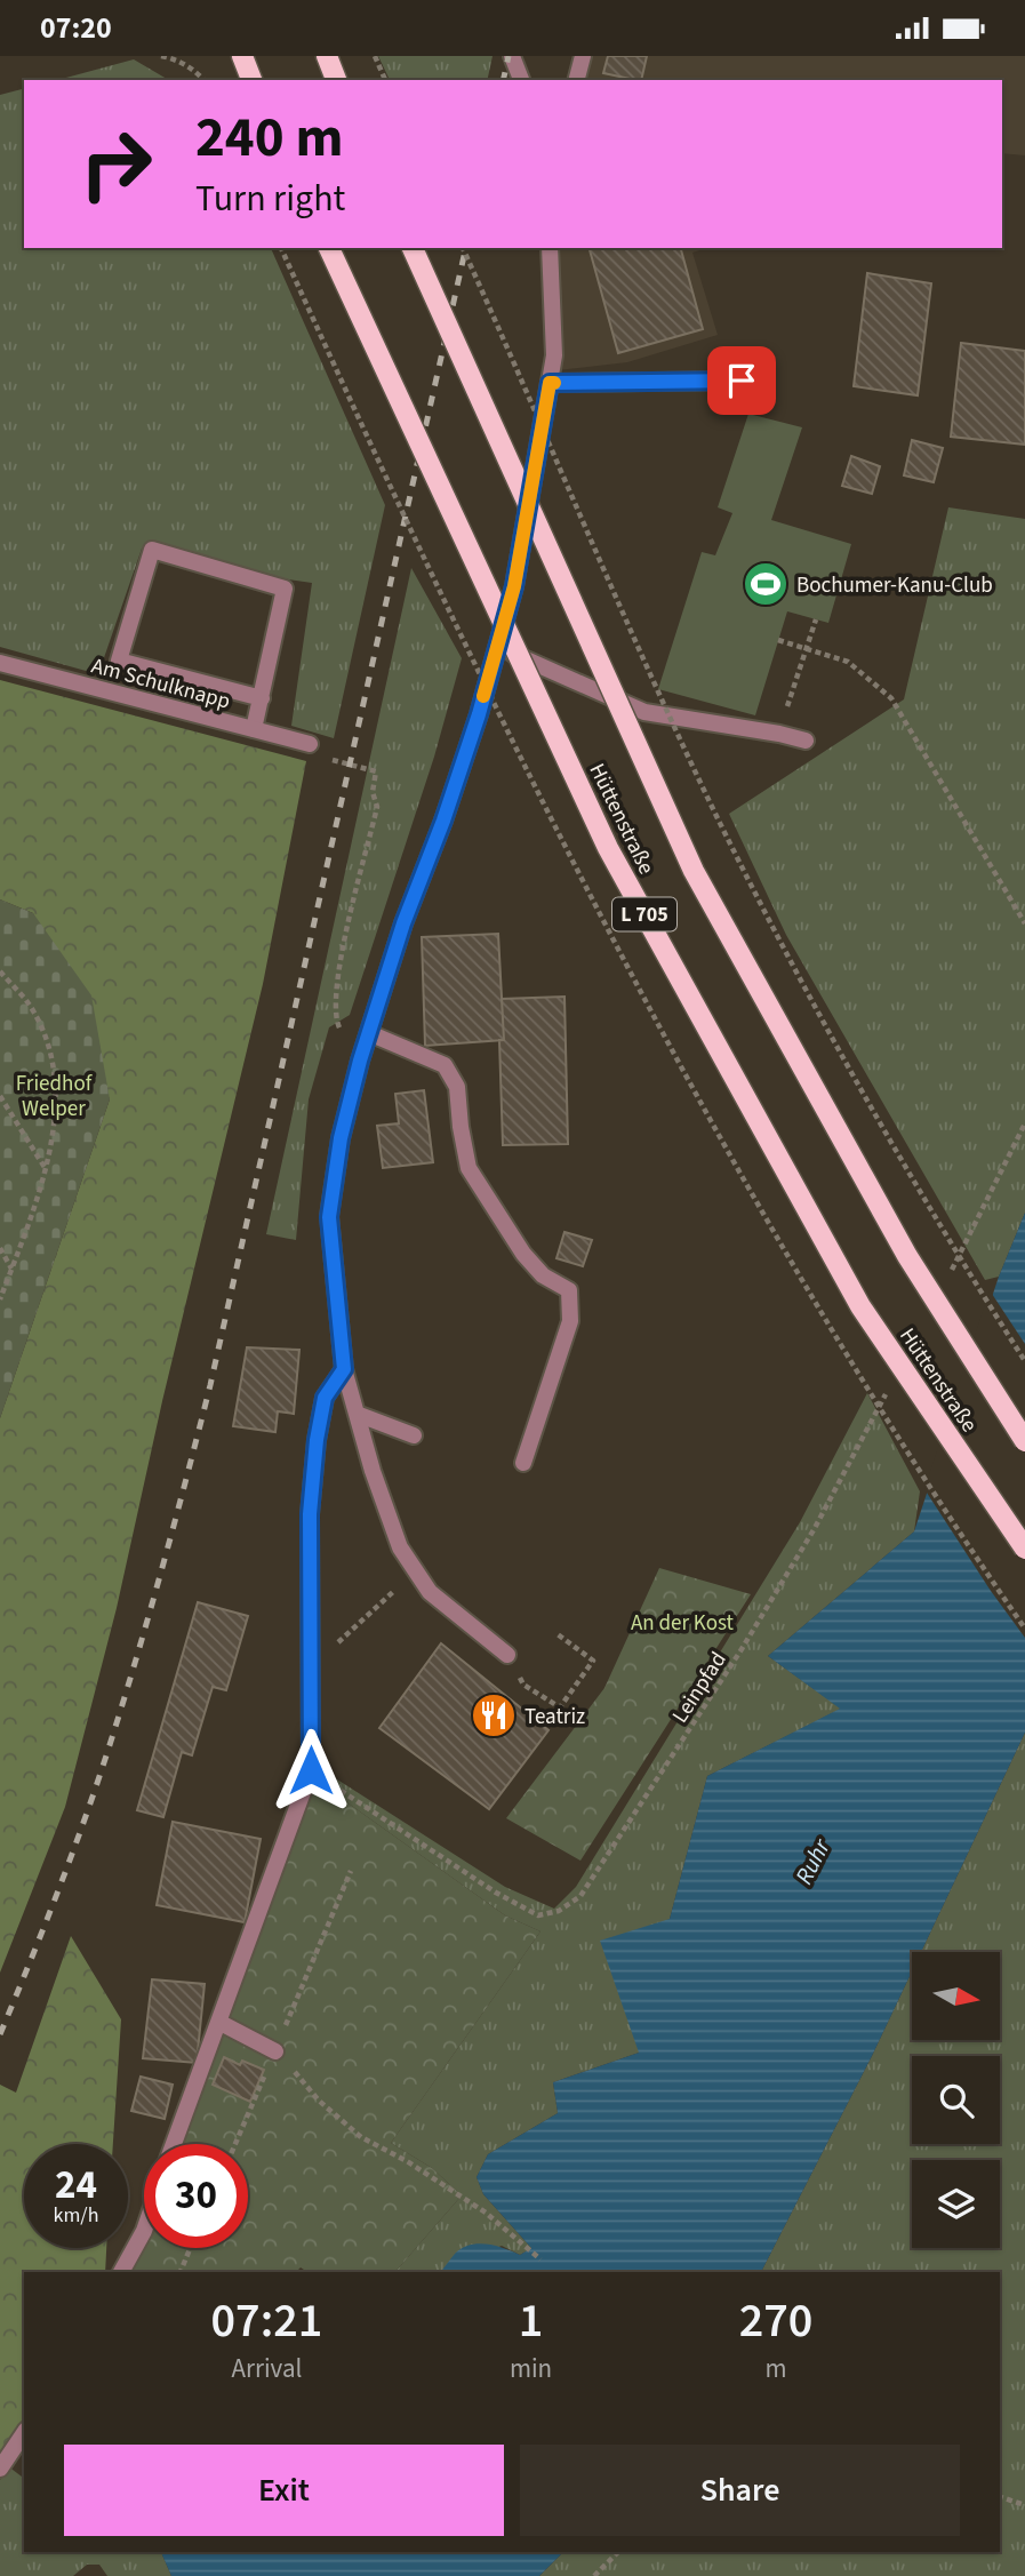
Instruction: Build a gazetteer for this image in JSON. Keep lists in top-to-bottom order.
{
  "streets": {
    "main road": ["Hüttenstraße", "L 705"],
    "street": ["Am Schulknapp"],
    "path": ["Leinpfad"]
  },
  "water": ["Ruhr"],
  "parks": ["Friedhof Welper", "An der Kost"],
  "places": {
    "sports": ["Bochumer-Kanu-Club"],
    "restaurant": ["Teatriz"]
  },
  "north": "right",
  "page": {
    "status": "07:20",
    "turn": ["240 m", "Turn right"],
    "speed": "24 km/h",
    "limit": "30",
    "eta": [
      "07:21",
      "Arrival",
      "1",
      "min",
      "270",
      "m"
    ],
    "buttons": ["Exit", "Share"]
  }
}
